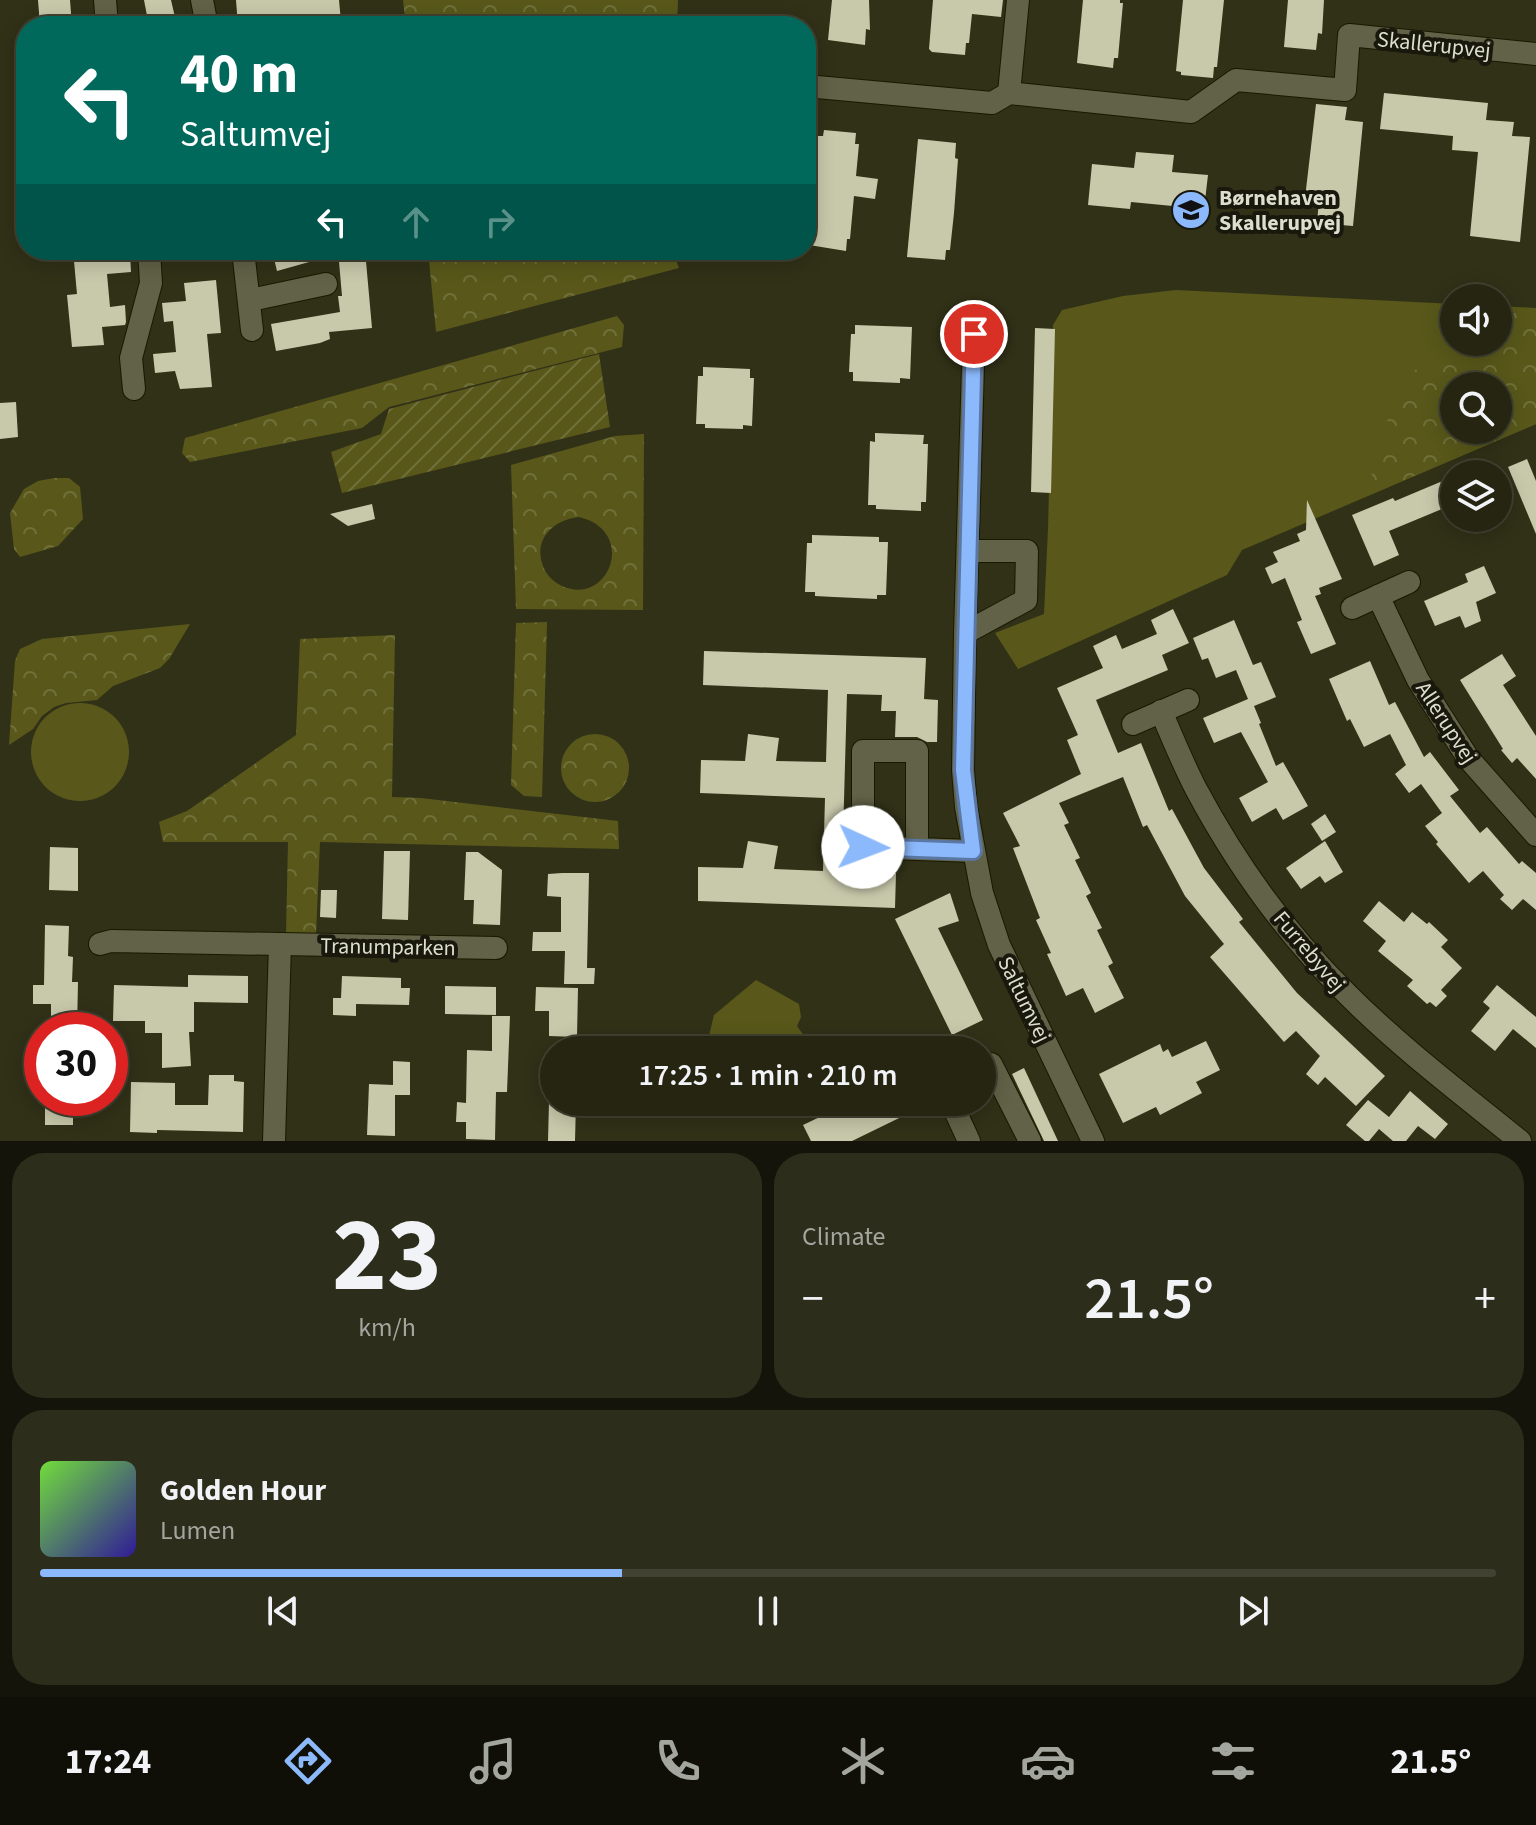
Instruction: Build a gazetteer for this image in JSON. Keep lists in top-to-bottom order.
{
  "streets": {
    "street": [
      "Skallerupvej",
      "Allerupvej",
      "Tranumparken",
      "Furrebyvej",
      "Saltumvej"
    ]
  },
  "places": {
    "school or university": ["Børnehaven Skallerupvej"]
  },
  "page": {
    "turn": ["40 m", "Saltumvej"],
    "limit": "30",
    "trip": "17:25 · 1 min · 210 m",
    "tile": [
      ["23", "km/h"],
      "Climate"
    ],
    "heat": ["−", "21.5°", "+"],
    "song": ["Golden Hour", "Lumen"],
    "tabs": ["17:24", "21.5°"]
  }
}
